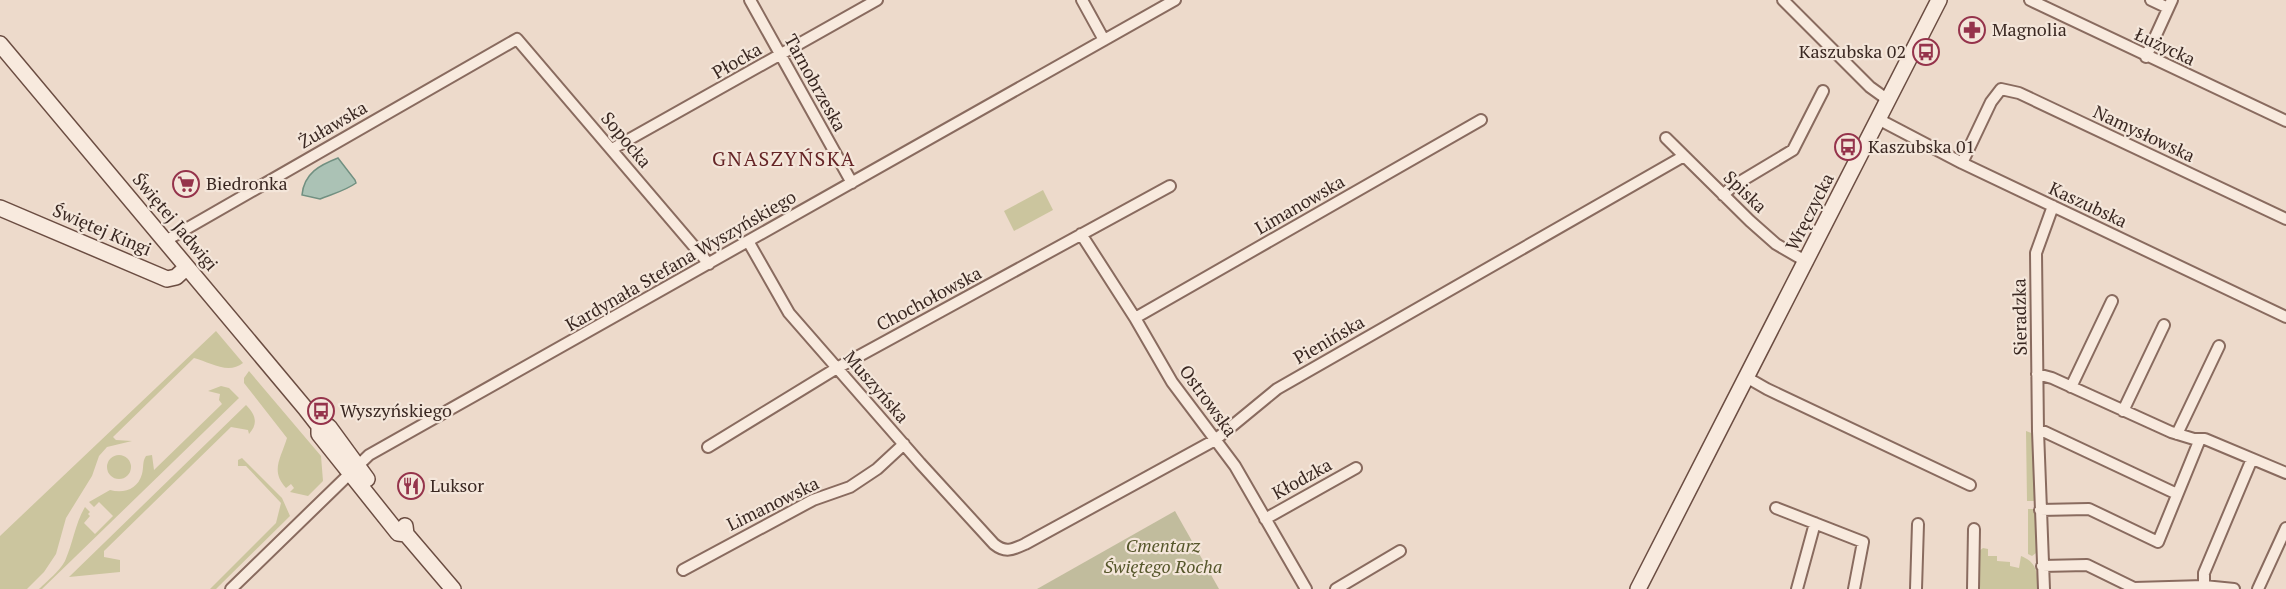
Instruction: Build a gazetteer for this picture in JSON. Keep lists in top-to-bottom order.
{
  "streets": {
    "main road": ["Wręczycka", "Świętej Jadwigi", "Świętej Kingi"],
    "street": [
      "Łużycka",
      "Płocka",
      "Tarnobrzeska",
      "Żuławska",
      "Namysłowska",
      "Sopocka",
      "Spiska",
      "Limanowska",
      "Kaszubska",
      "Kardynała Stefana Wyszyńskiego",
      "Chochołowska",
      "Sieradzka",
      "Pienińska",
      "Muszyńska",
      "Ostrowska",
      "Kłodzka"
    ]
  },
  "crossings": [
    ["Płocka", "Tarnobrzeska"],
    ["Płocka", "Sopocka"],
    ["Tarnobrzeska", "Kardynała Stefana Wyszyńskiego"],
    ["Żuławska", "Sopocka"],
    ["Żuławska", "Świętej Jadwigi"],
    ["Namysłowska", "Kaszubska"],
    ["Sopocka", "Kardynała Stefana Wyszyńskiego"],
    ["Spiska", "Wręczycka"],
    ["Spiska", "Pienińska"],
    ["Limanowska", "Muszyńska"],
    ["Limanowska", "Ostrowska"],
    ["Kaszubska", "Wręczycka"],
    ["Kaszubska", "Sieradzka"],
    ["Świętej Jadwigi", "Świętej Kingi"],
    ["Świętej Jadwigi", "Kardynała Stefana Wyszyńskiego"],
    ["Kardynała Stefana Wyszyńskiego", "Muszyńska"],
    ["Chochołowska", "Muszyńska"],
    ["Chochołowska", "Ostrowska"],
    ["Pienińska", "Muszyńska"],
    ["Pienińska", "Ostrowska"],
    ["Ostrowska", "Kłodzka"]
  ],
  "districts": ["GNASZYŃSKA"],
  "parks": ["Cmentarz Świętego Rocha"],
  "places": {
    "pharmacy": ["Magnolia"],
    "bus stop": ["Kaszubska 02", "Kaszubska 01", "Wyszyńskiego"],
    "supermarket": ["Biedronka"],
    "restaurant": ["Luksor"]
  }
}
